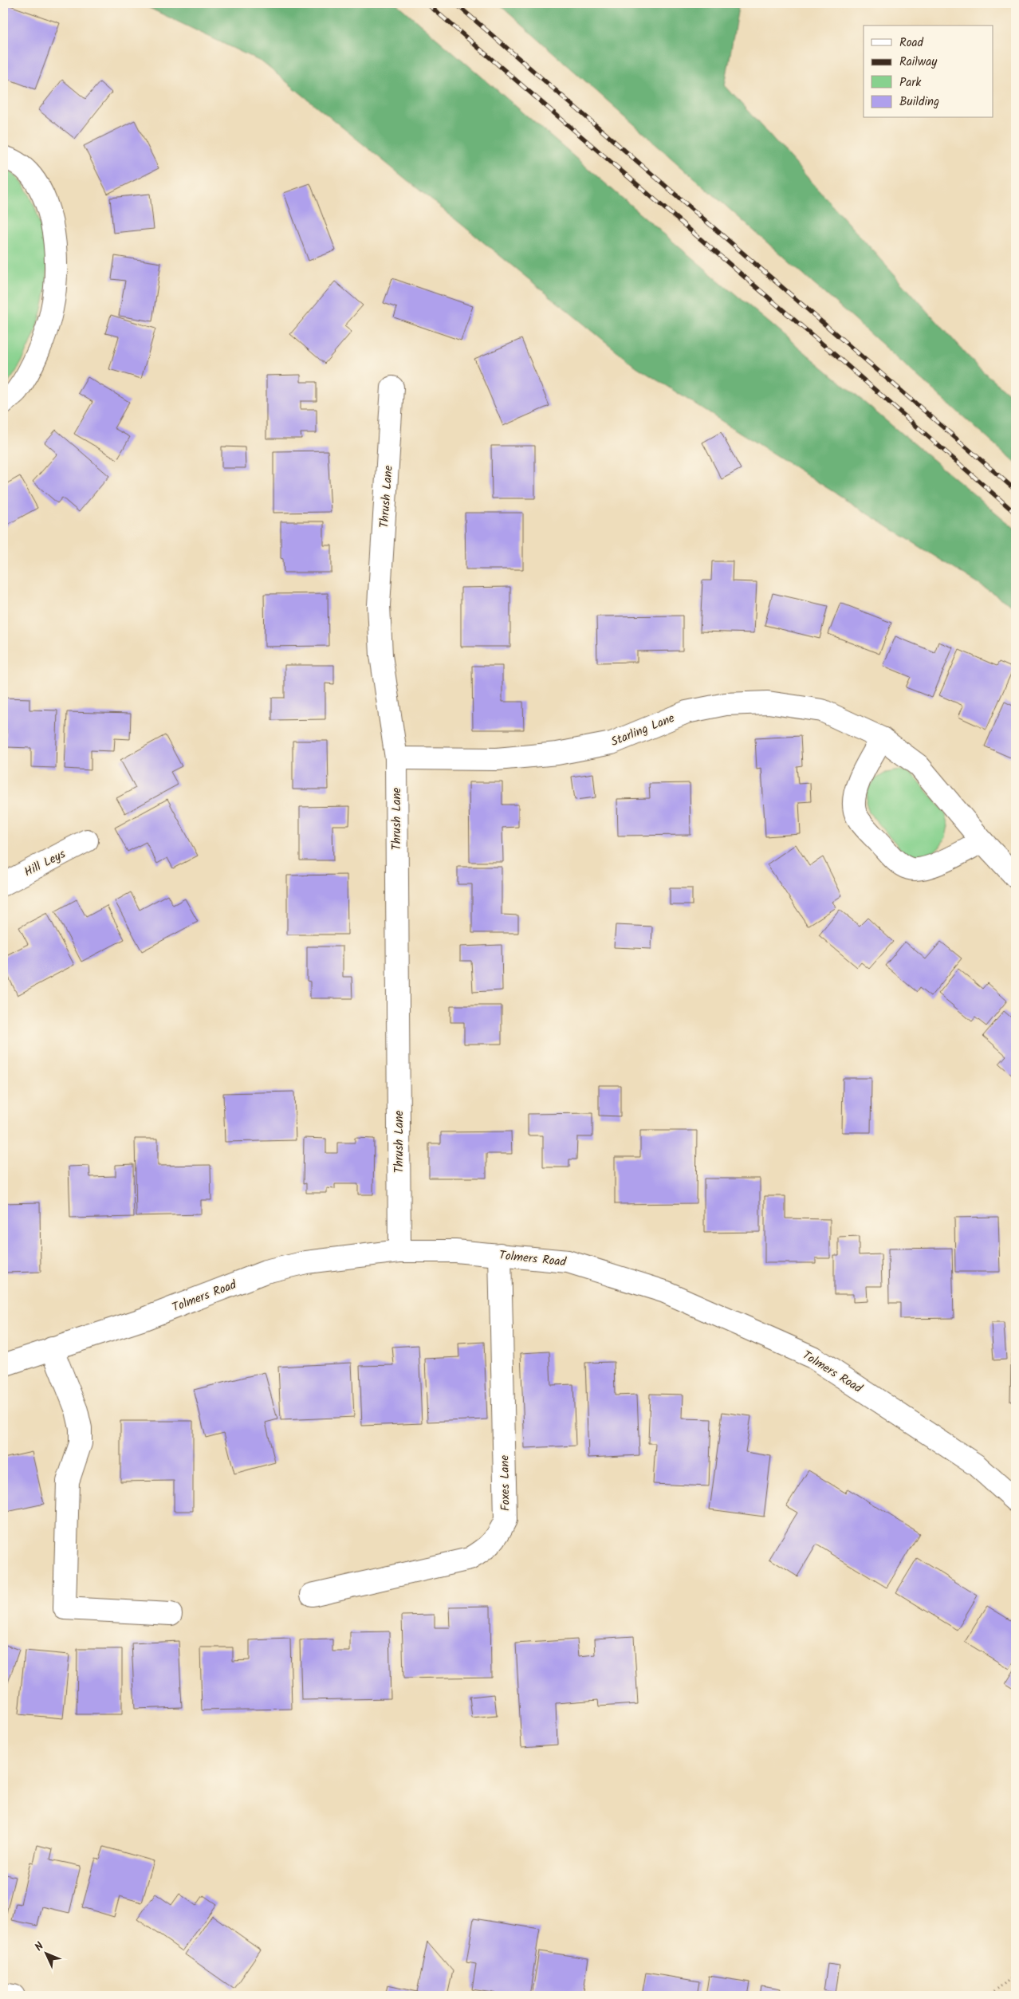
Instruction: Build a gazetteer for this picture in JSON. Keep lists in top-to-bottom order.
{
  "streets": {
    "street": [
      "Thrush Lane",
      "Starling Lane",
      "Hill Leys",
      "Tolmers Road",
      "Foxes Lane"
    ]
  },
  "crossings": [
    ["Thrush Lane", "Starling Lane"],
    ["Thrush Lane", "Tolmers Road"],
    ["Tolmers Road", "Foxes Lane"]
  ],
  "legend": [
    "Road",
    "Railway",
    "Park",
    "Building"
  ],
  "north": "top left"
}
